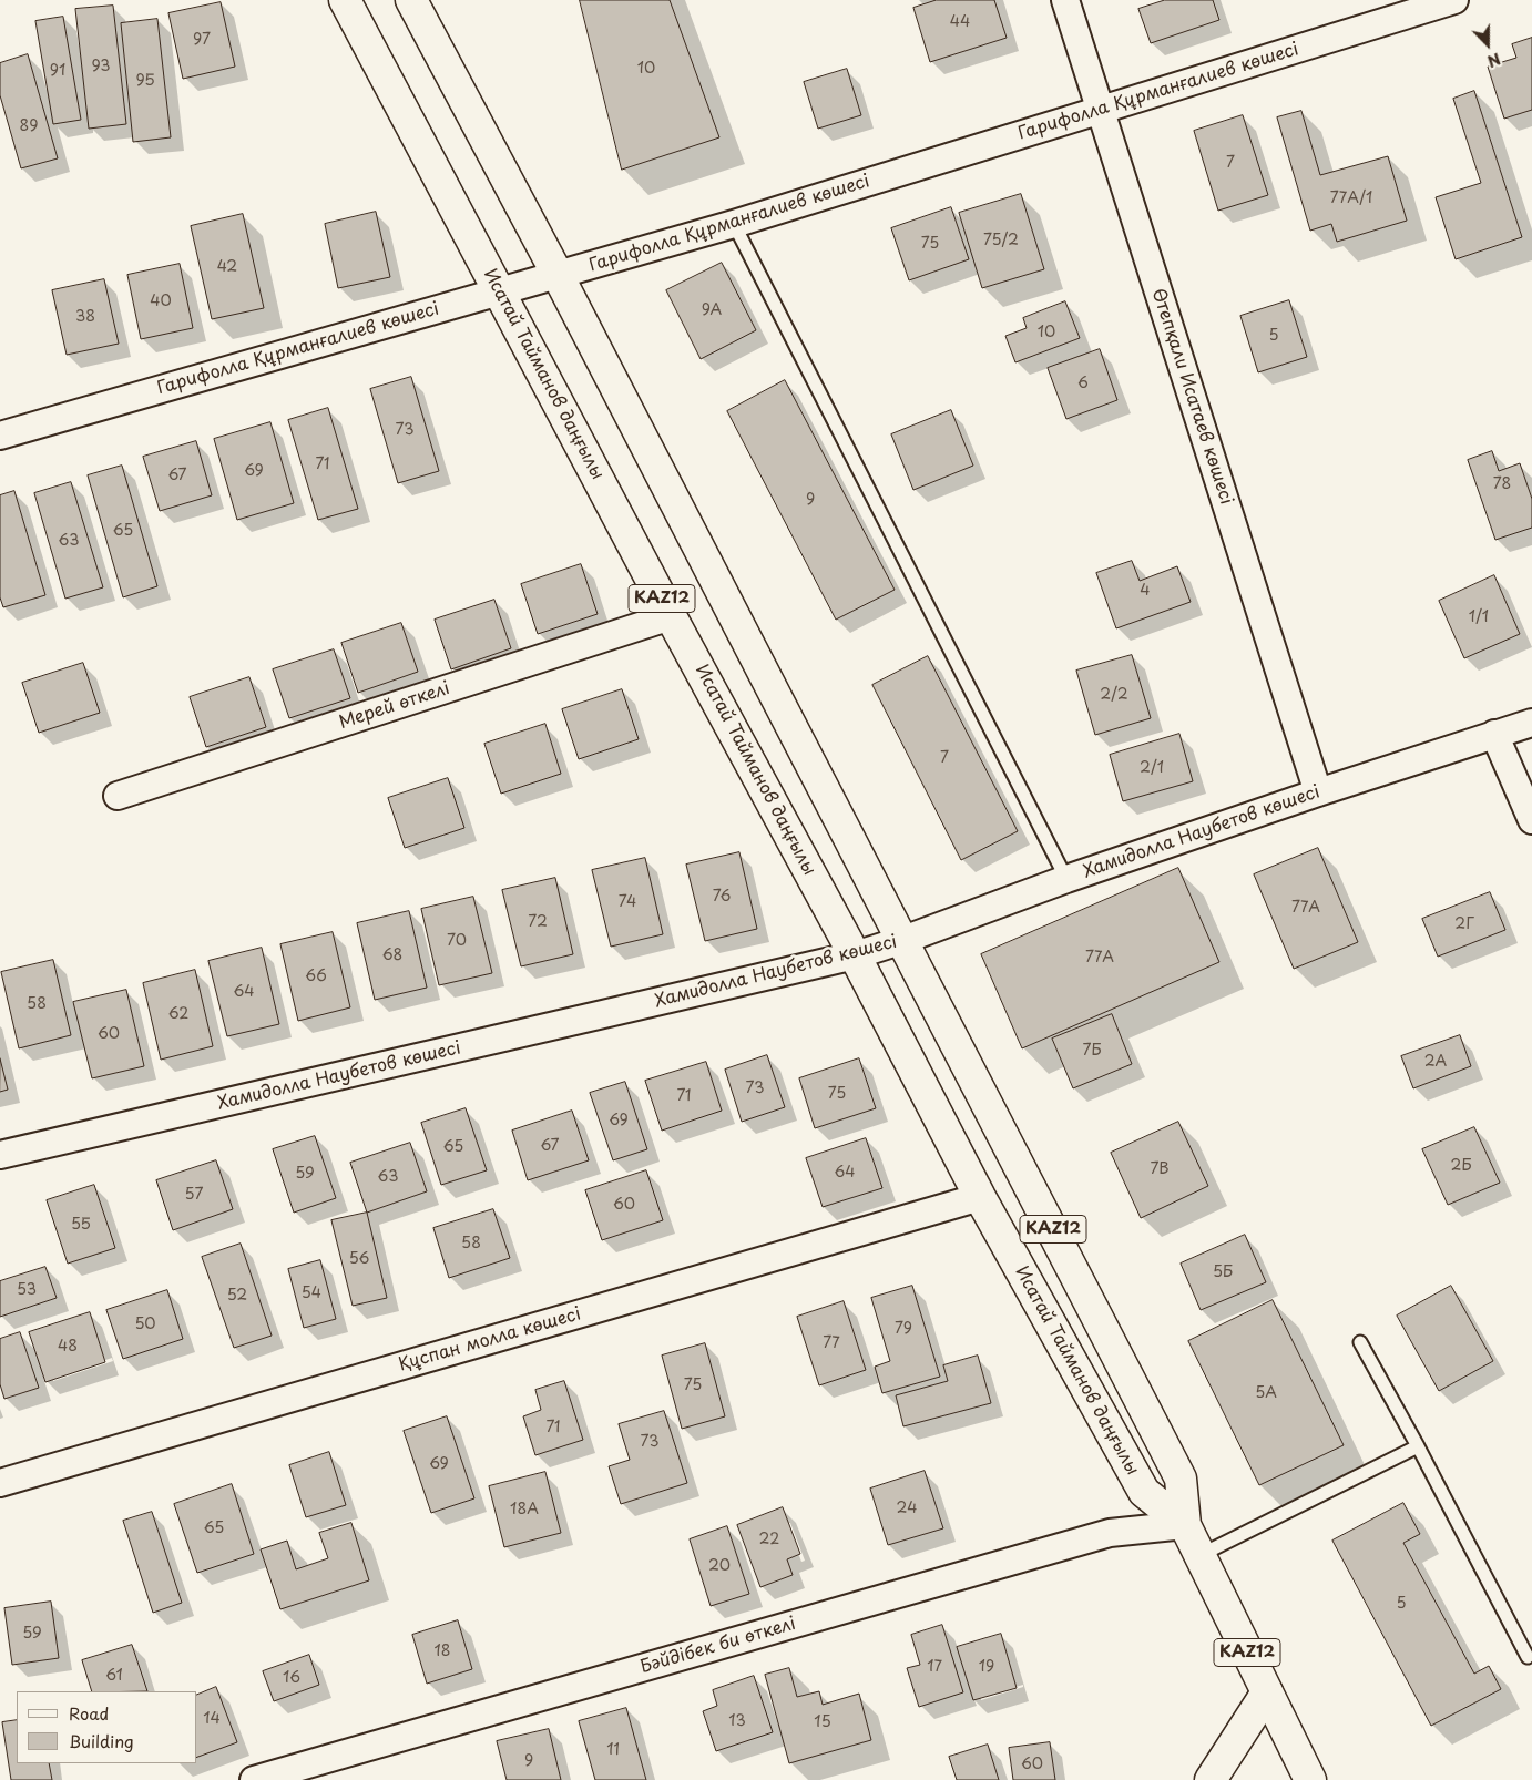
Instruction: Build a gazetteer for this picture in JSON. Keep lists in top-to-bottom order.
{
  "streets": {
    "main road": ["Исатай Тайманов даңғылы", "KAZ12"],
    "street": [
      "Гарифолла Құрманғалиев көшесі",
      "Өтепқали Исатаев көшесі",
      "Мерей өткелі",
      "Хамидолла Наубетов көшесі",
      "Құспан молла көшесі",
      "Бәйдібек би өткелі"
    ]
  },
  "crossings": [
    ["Гарифолла Құрманғалиев көшесі", "Исатай Тайманов даңғылы"],
    ["Гарифолла Құрманғалиев көшесі", "Өтепқали Исатаев көшесі"],
    ["Исатай Тайманов даңғылы", "Мерей өткелі"],
    ["Исатай Тайманов даңғылы", "Хамидолла Наубетов көшесі"],
    ["Исатай Тайманов даңғылы", "Құспан молла көшесі"],
    ["Исатай Тайманов даңғылы", "Бәйдібек би өткелі"],
    ["Өтепқали Исатаев көшесі", "Хамидолла Наубетов көшесі"]
  ],
  "house_numbers": [
    "44",
    "97",
    "93",
    "10",
    "91",
    "95",
    "89",
    "7",
    "77А/1",
    "75/2",
    "75",
    "42",
    "40",
    "9А",
    "38",
    "10",
    "5",
    "6",
    "73",
    "71",
    "69",
    "67",
    "78",
    "9",
    "65",
    "63",
    "4",
    "1/1",
    "2/2",
    "7",
    "2/1",
    "76",
    "74",
    "77А",
    "72",
    "2Г",
    "70",
    "68",
    "77А",
    "66",
    "64",
    "58",
    "62",
    "60",
    "7Б",
    "2А",
    "73",
    "75",
    "71",
    "69",
    "67",
    "65",
    "2Б",
    "7В",
    "64",
    "59",
    "63",
    "57",
    "60",
    "55",
    "58",
    "56",
    "5Б",
    "53",
    "54",
    "52",
    "50",
    "79",
    "77",
    "48",
    "75",
    "5А",
    "71",
    "73",
    "69",
    "24",
    "18А",
    "65",
    "22",
    "20",
    "5",
    "59",
    "18",
    "17",
    "19",
    "61",
    "16",
    "14",
    "13",
    "15",
    "11",
    "9",
    "60"
  ],
  "legend": ["Road", "Building"],
  "north": "bottom"
}
